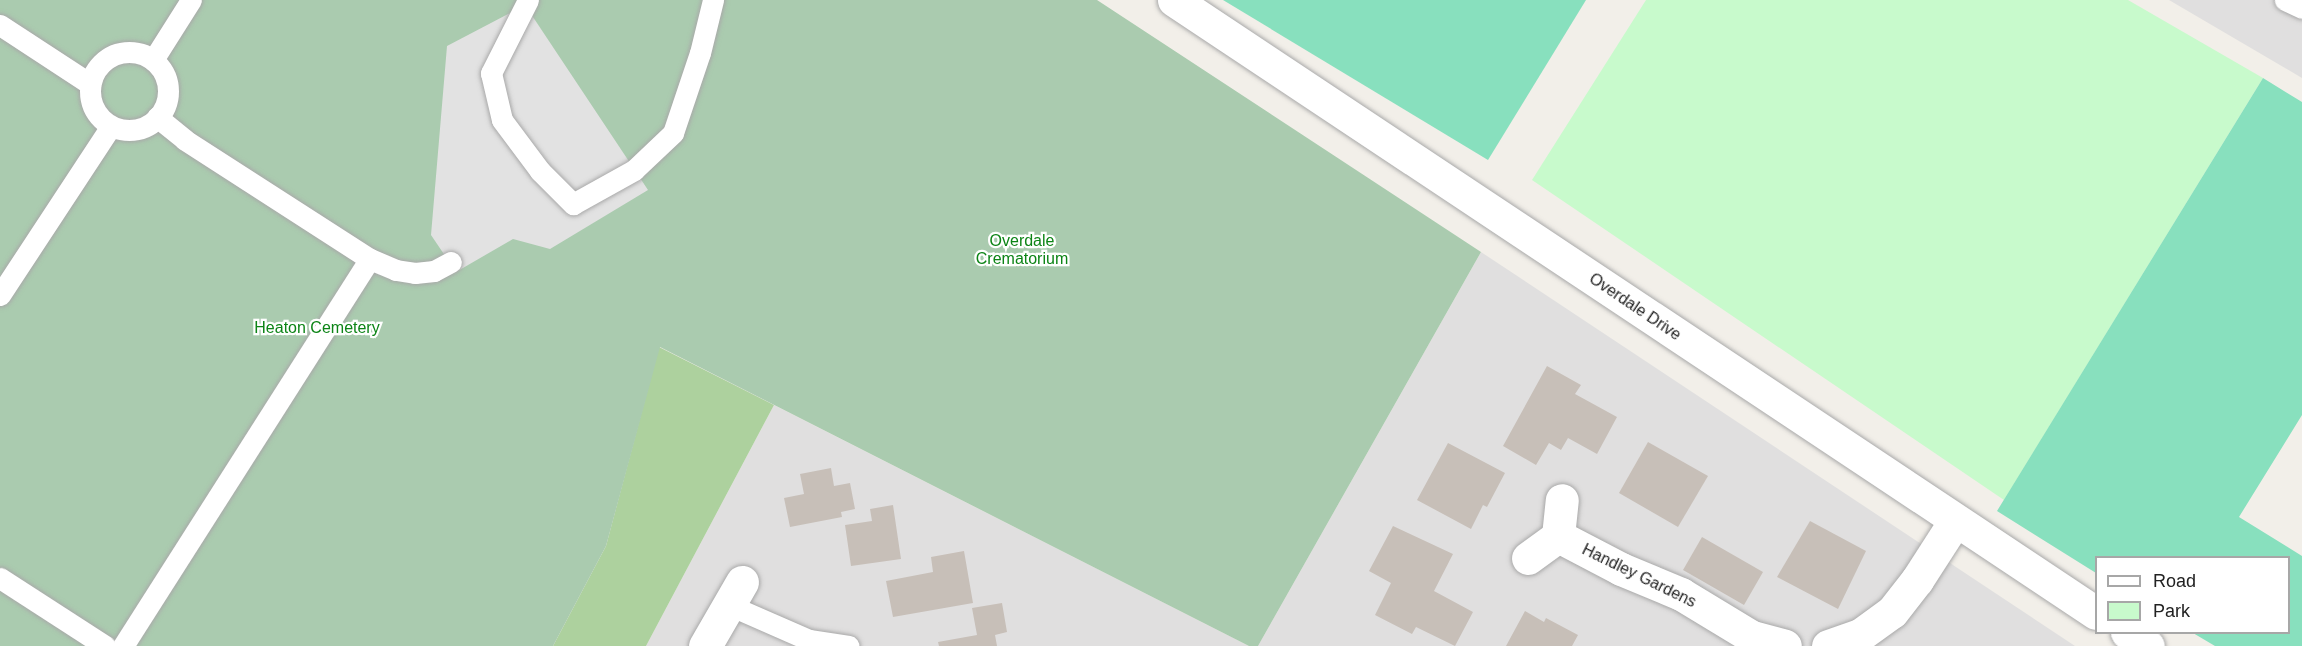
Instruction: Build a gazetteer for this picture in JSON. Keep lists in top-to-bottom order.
{
  "streets": {
    "street": ["Overdale Drive", "Handley Gardens"]
  },
  "parks": ["Overdale Crematorium", "Heaton Cemetery"],
  "legend": ["Road", "Park"]
}
